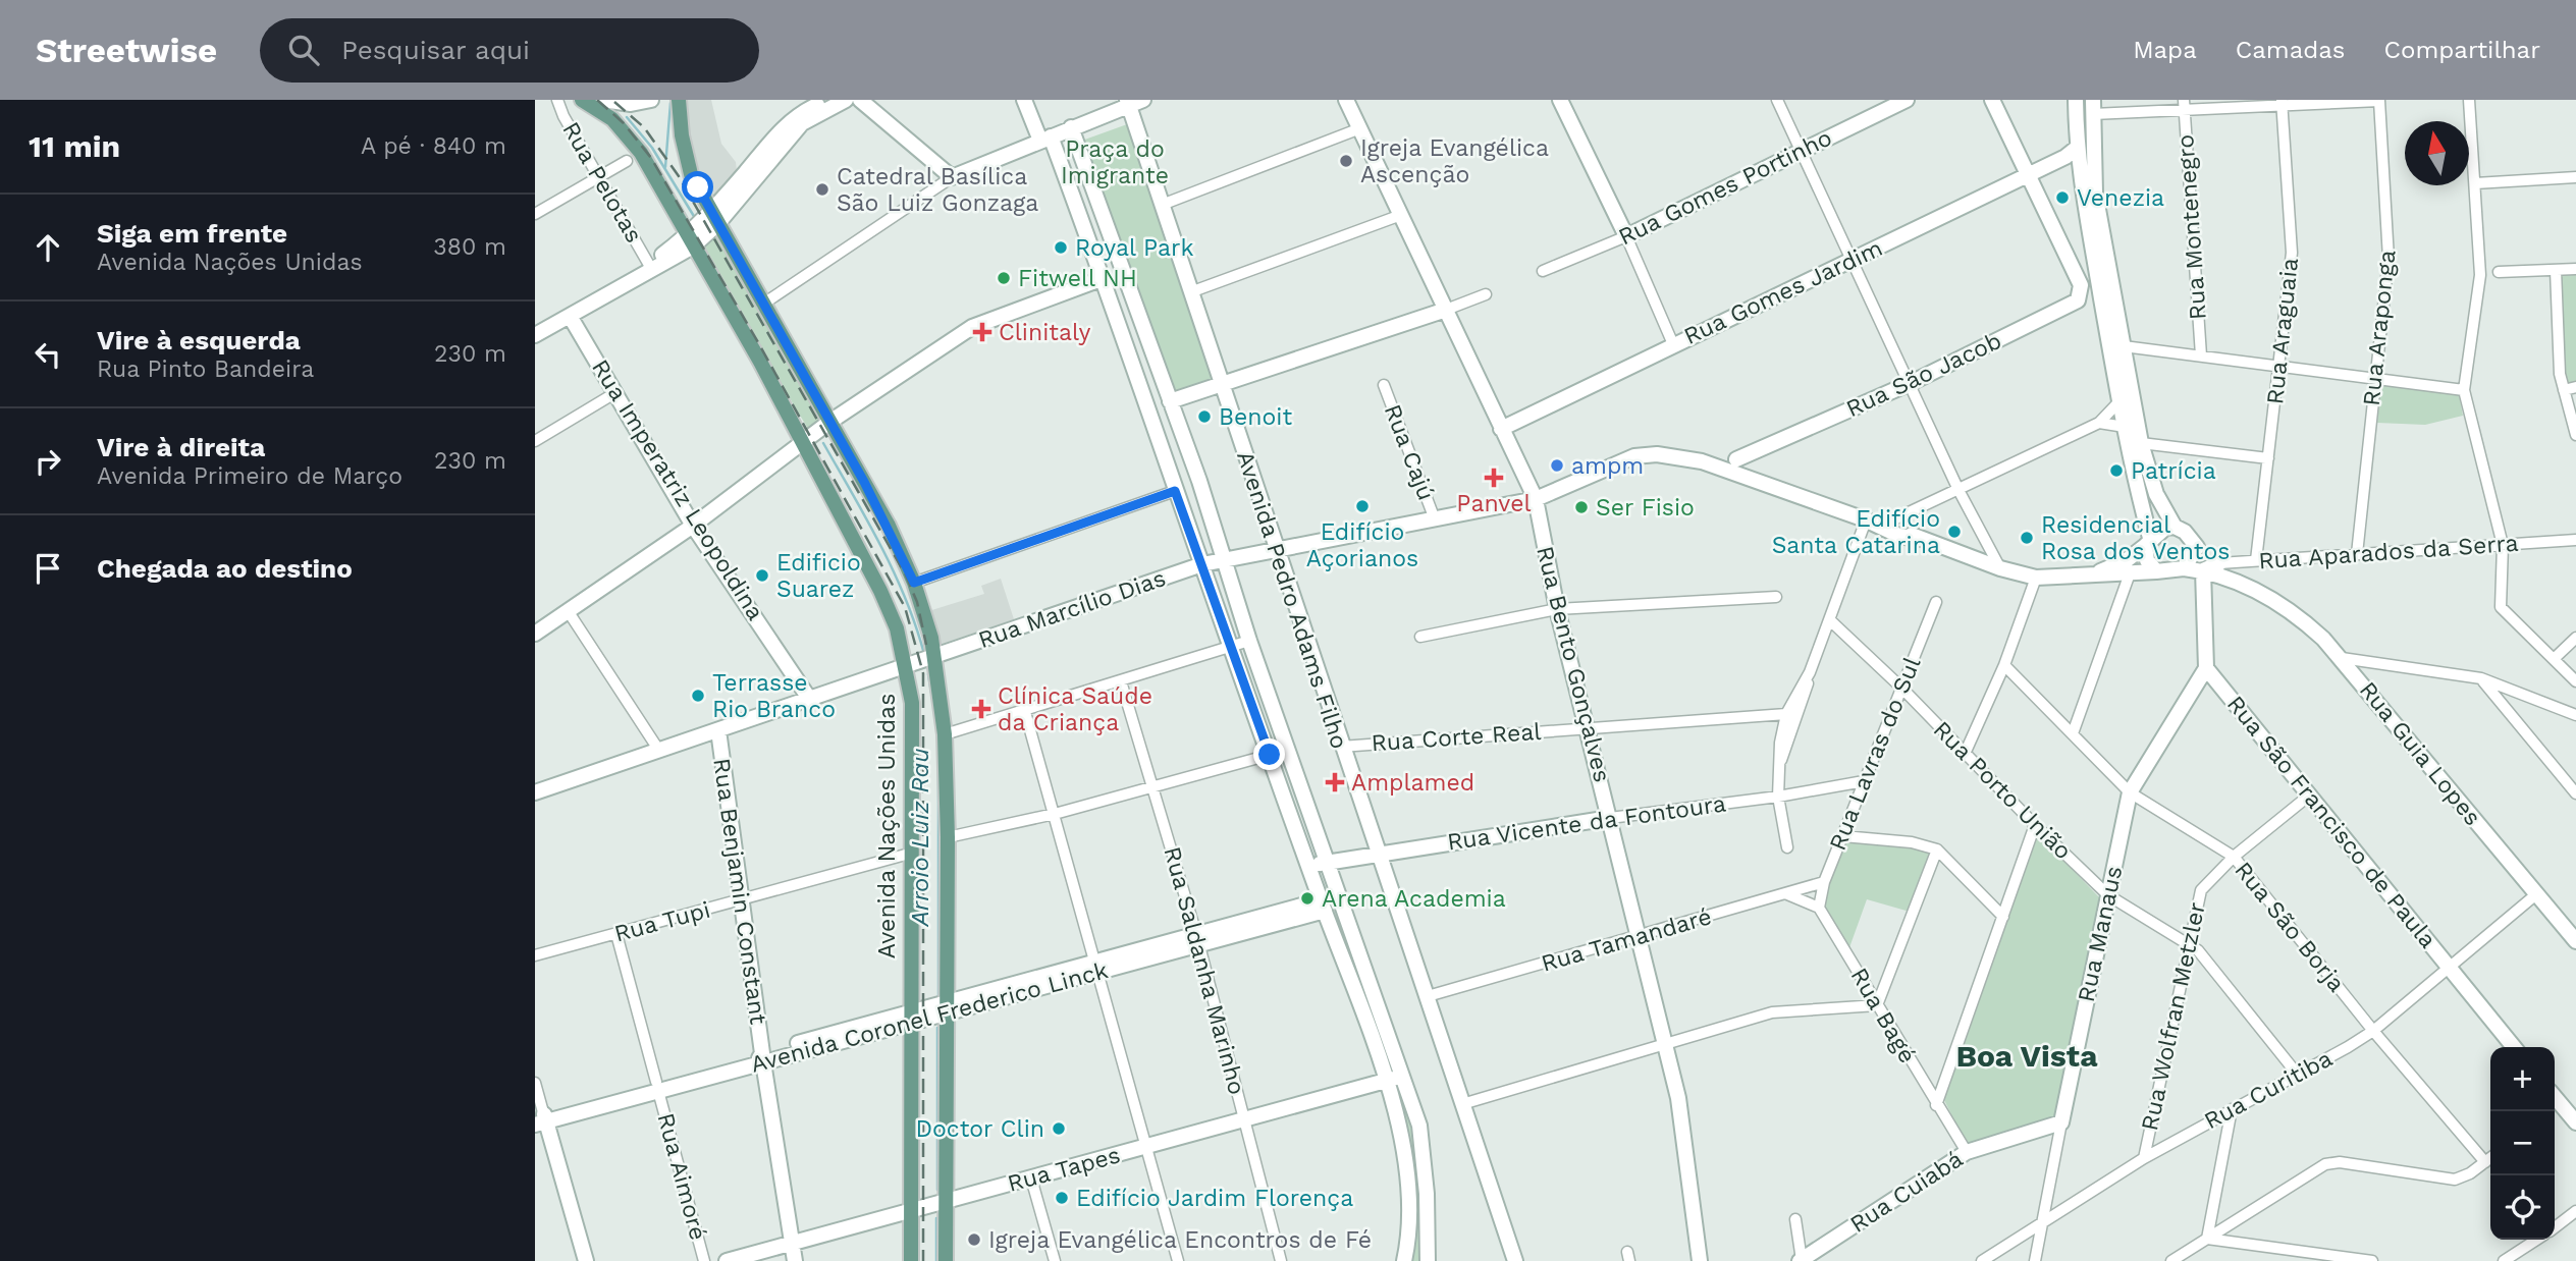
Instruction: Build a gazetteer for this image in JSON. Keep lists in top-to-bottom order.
{
  "streets": {
    "main road": ["Avenida Nações Unidas"],
    "street": [
      "Rua Pelotas",
      "Rua Gomes Portinho",
      "Rua Montenegro",
      "Rua Gomes Jardim",
      "Rua Araponga",
      "Rua Araguaia",
      "Rua São Jacob",
      "Rua Cajú",
      "Rua Imperatriz Leopoldina",
      "Rua Aparados da Serra",
      "Avenida Pedro Adams Filho",
      "Rua Marcílio Dias",
      "Rua Bento Gonçalves",
      "Rua Corte Real",
      "Rua Lavras do Sul",
      "Rua Guia Lopes",
      "Rua Porto União",
      "Rua São Francisco de Paula",
      "Rua Vicente da Fontoura",
      "Rua Benjamin Constant",
      "Rua Tupi",
      "Rua São Borja",
      "Rua Manaus",
      "Rua Tamandaré",
      "Rua Saldanha Marinho",
      "Rua Bagé",
      "Rua Wolfran Metzler",
      "Avenida Coronel Frederico Linck",
      "Rua Curitiba",
      "Rua Tapes",
      "Rua Aimoré",
      "Rua Cuiabá"
    ]
  },
  "crossings": [
    ["Rua Gomes Jardim", "Rua São Jacob"],
    ["Rua Gomes Jardim", "Rua Bento Gonçalves"],
    ["Rua Araponga", "Rua Aparados da Serra"],
    ["Rua Araguaia", "Rua Aparados da Serra"],
    ["Rua São Jacob", "Rua Marcílio Dias"],
    ["Rua Cajú", "Rua Marcílio Dias"],
    ["Rua Imperatriz Leopoldina", "Rua Marcílio Dias"],
    ["Rua Aparados da Serra", "Rua Guia Lopes"],
    ["Avenida Pedro Adams Filho", "Rua Marcílio Dias"],
    ["Avenida Pedro Adams Filho", "Rua Corte Real"],
    ["Avenida Pedro Adams Filho", "Rua Vicente da Fontoura"],
    ["Avenida Pedro Adams Filho", "Rua Tamandaré"],
    ["Rua Marcílio Dias", "Rua Bento Gonçalves"],
    ["Rua Marcílio Dias", "Rua Guia Lopes"],
    ["Rua Marcílio Dias", "Avenida Nações Unidas"],
    ["Rua Marcílio Dias", "Rua Benjamin Constant"],
    ["Rua Bento Gonçalves", "Rua Corte Real"],
    ["Rua Bento Gonçalves", "Rua Vicente da Fontoura"],
    ["Rua Bento Gonçalves", "Rua Tamandaré"],
    ["Rua Lavras do Sul", "Rua Porto União"],
    ["Rua Lavras do Sul", "Rua Vicente da Fontoura"],
    ["Rua Lavras do Sul", "Rua Tamandaré"],
    ["Rua Lavras do Sul", "Rua Bagé"],
    ["Rua Guia Lopes", "Rua Curitiba"],
    ["Rua Porto União", "Rua Manaus"],
    ["Rua Porto União", "Rua Wolfran Metzler"],
    ["Rua Porto União", "Rua Curitiba"],
    ["Rua São Francisco de Paula", "Rua Manaus"],
    ["Rua São Francisco de Paula", "Rua Wolfran Metzler"],
    ["Rua São Francisco de Paula", "Rua Curitiba"],
    ["Avenida Nações Unidas", "Rua Tupi"],
    ["Avenida Nações Unidas", "Avenida Coronel Frederico Linck"],
    ["Avenida Nações Unidas", "Rua Tapes"],
    ["Rua Benjamin Constant", "Rua Tupi"],
    ["Rua Benjamin Constant", "Avenida Coronel Frederico Linck"],
    ["Rua Benjamin Constant", "Rua Tapes"],
    ["Rua Tupi", "Rua Aimoré"],
    ["Rua São Borja", "Rua Manaus"],
    ["Rua São Borja", "Rua Wolfran Metzler"],
    ["Rua São Borja", "Rua Curitiba"],
    ["Rua Manaus", "Rua Curitiba"],
    ["Rua Manaus", "Rua Cuiabá"],
    ["Rua Saldanha Marinho", "Avenida Coronel Frederico Linck"],
    ["Rua Saldanha Marinho", "Rua Tapes"],
    ["Rua Bagé", "Rua Cuiabá"],
    ["Rua Wolfran Metzler", "Rua Curitiba"],
    ["Avenida Coronel Frederico Linck", "Rua Aimoré"]
  ],
  "districts": ["Boa Vista"],
  "water": ["Arroio Luiz Rau"],
  "parks": ["Praça do Imigrante"],
  "places": {
    "other": [
      "Igreja Evangélica Ascenção",
      "Catedral Basílica São Luiz Gonzaga",
      "Venezia",
      "Royal Park",
      "Fitwell NH",
      "Benoit",
      "ampm",
      "Patrícia",
      "Edifício Açorianos",
      "Ser Fisio",
      "Edifício Santa Catarina",
      "Residencial Rosa dos Ventos",
      "Edificio Suarez",
      "Terrasse Rio Branco",
      "Arena Academia",
      "Doctor Clin",
      "Edifício Jardim Florença",
      "Igreja Evangélica Encontros de Fé"
    ],
    "health": [
      "Clinitaly",
      "Panvel",
      "Clínica Saúde da Criança",
      "Amplamed"
    ]
  },
  "north": "top",
  "page": {
    "header": "Streetwise",
    "search": "Pesquisar aqui",
    "nav": ["Mapa", "Camadas", "Compartilhar"],
    "heading": ["11 min", "A pé · 840 m"],
    "list": [
      ["Siga em frente", "Avenida Nações Unidas", "380 m"],
      ["Vire à esquerda", "Rua Pinto Bandeira", "230 m"],
      ["Vire à direita", "Avenida Primeiro de Março", "230 m"],
      "Chegada ao destino"
    ],
    "map_buttons": ["+", "−"]
  }
}
